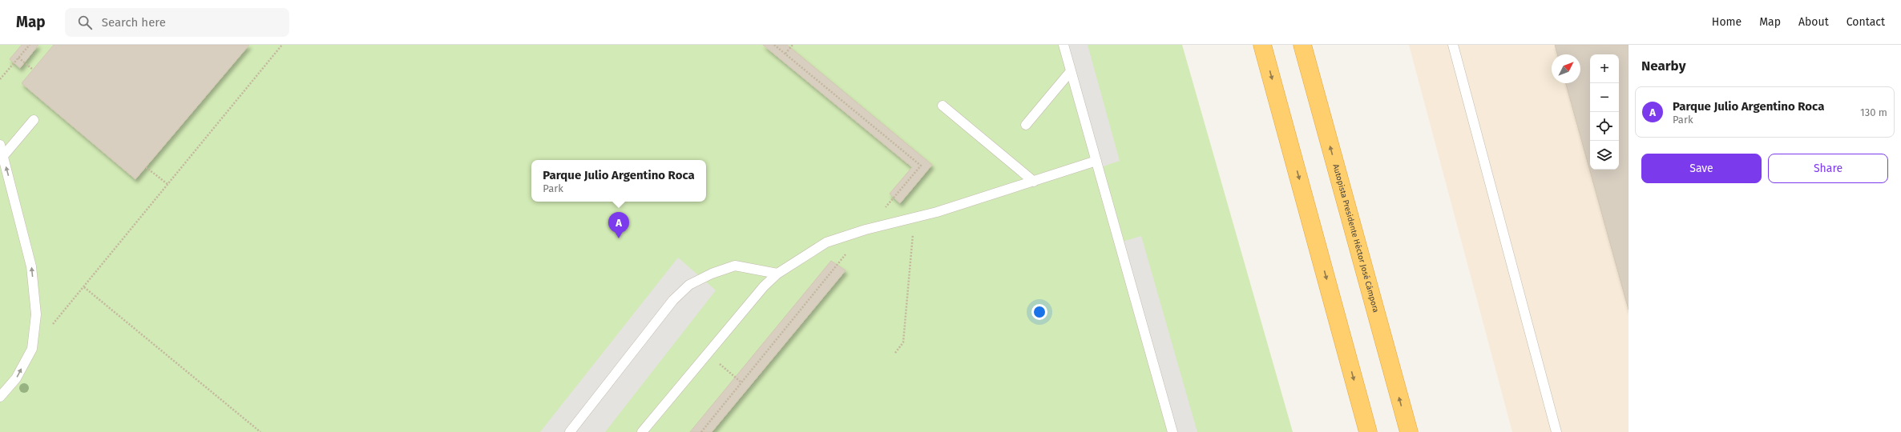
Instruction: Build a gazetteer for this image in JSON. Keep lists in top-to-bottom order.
{
  "streets": {
    "highway": ["Autopista Presidente Héctor José Cámpora"]
  },
  "north": "top right",
  "page": {
    "header": "Map",
    "search": "Search here",
    "nav": [
      "Home",
      "Map",
      "About",
      "Contact"
    ],
    "heading": "Nearby",
    "map_buttons": ["+", "−"],
    "list": [
      {
        "mark": "A",
        "name": "Parque Julio Argentino Roca",
        "note": "Park",
        "value": "130 m"
      }
    ],
    "buttons": ["Save", "Share"],
    "popup": ["Parque Julio Argentino Roca", "Park"],
    "pins": "A"
  }
}
